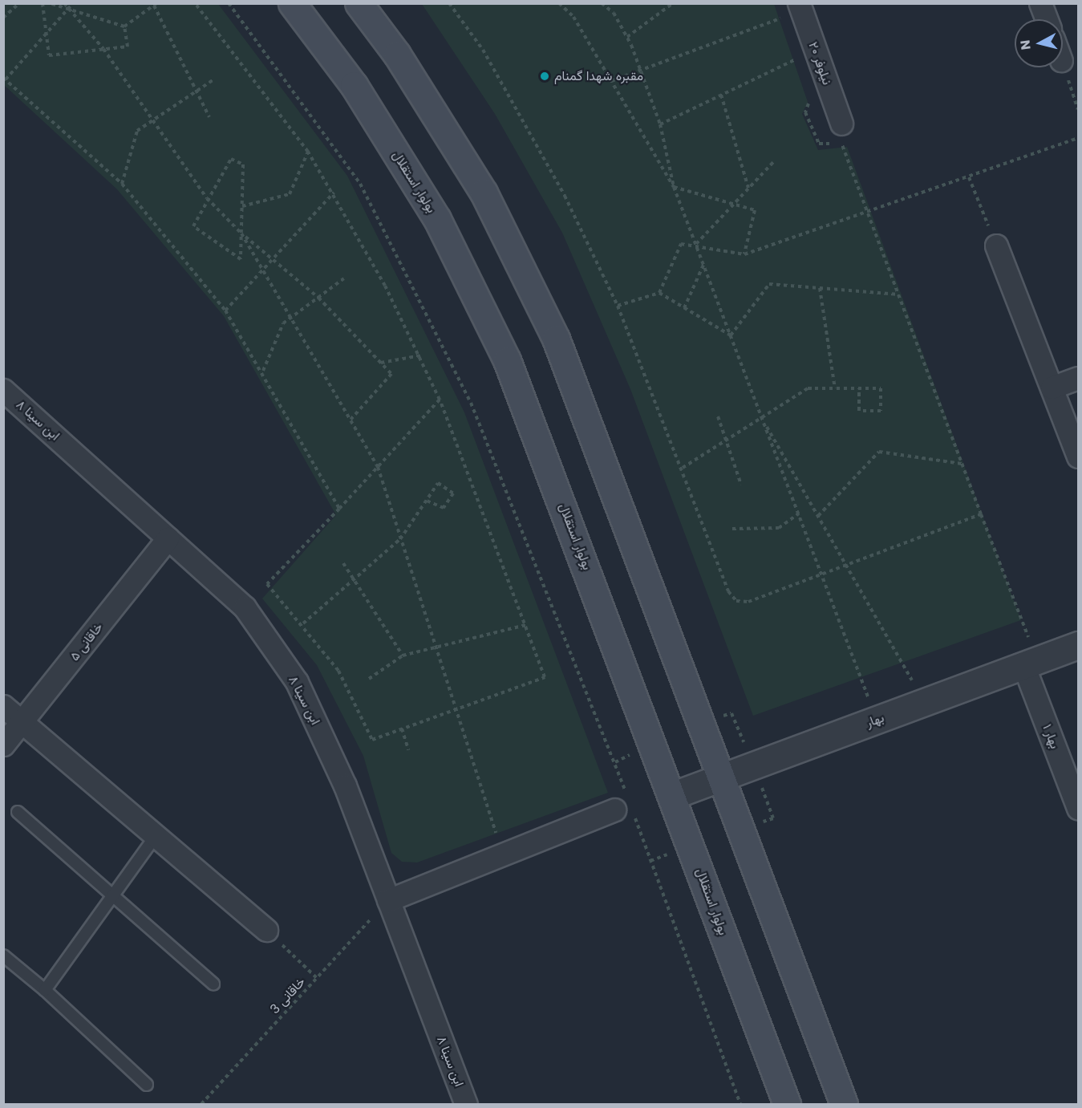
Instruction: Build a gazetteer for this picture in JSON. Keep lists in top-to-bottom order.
{
  "streets": {
    "main road": ["بولوار استقلال"],
    "street": [
      "نیلوفر ۲۰",
      "ابن سینا ۸",
      "خاقانی ۵",
      "بهار",
      "بهار ۱"
    ],
    "path": ["خاقانی 3"]
  },
  "crossings": [
    ["بولوار استقلال", "بهار"],
    ["ابن سینا ۸", "خاقانی ۵"],
    ["ابن سینا ۸", "خاقانی 3"],
    ["بهار", "بهار ۱"]
  ],
  "places": ["مقبره شهدا گمنام"],
  "north": "left"
}
